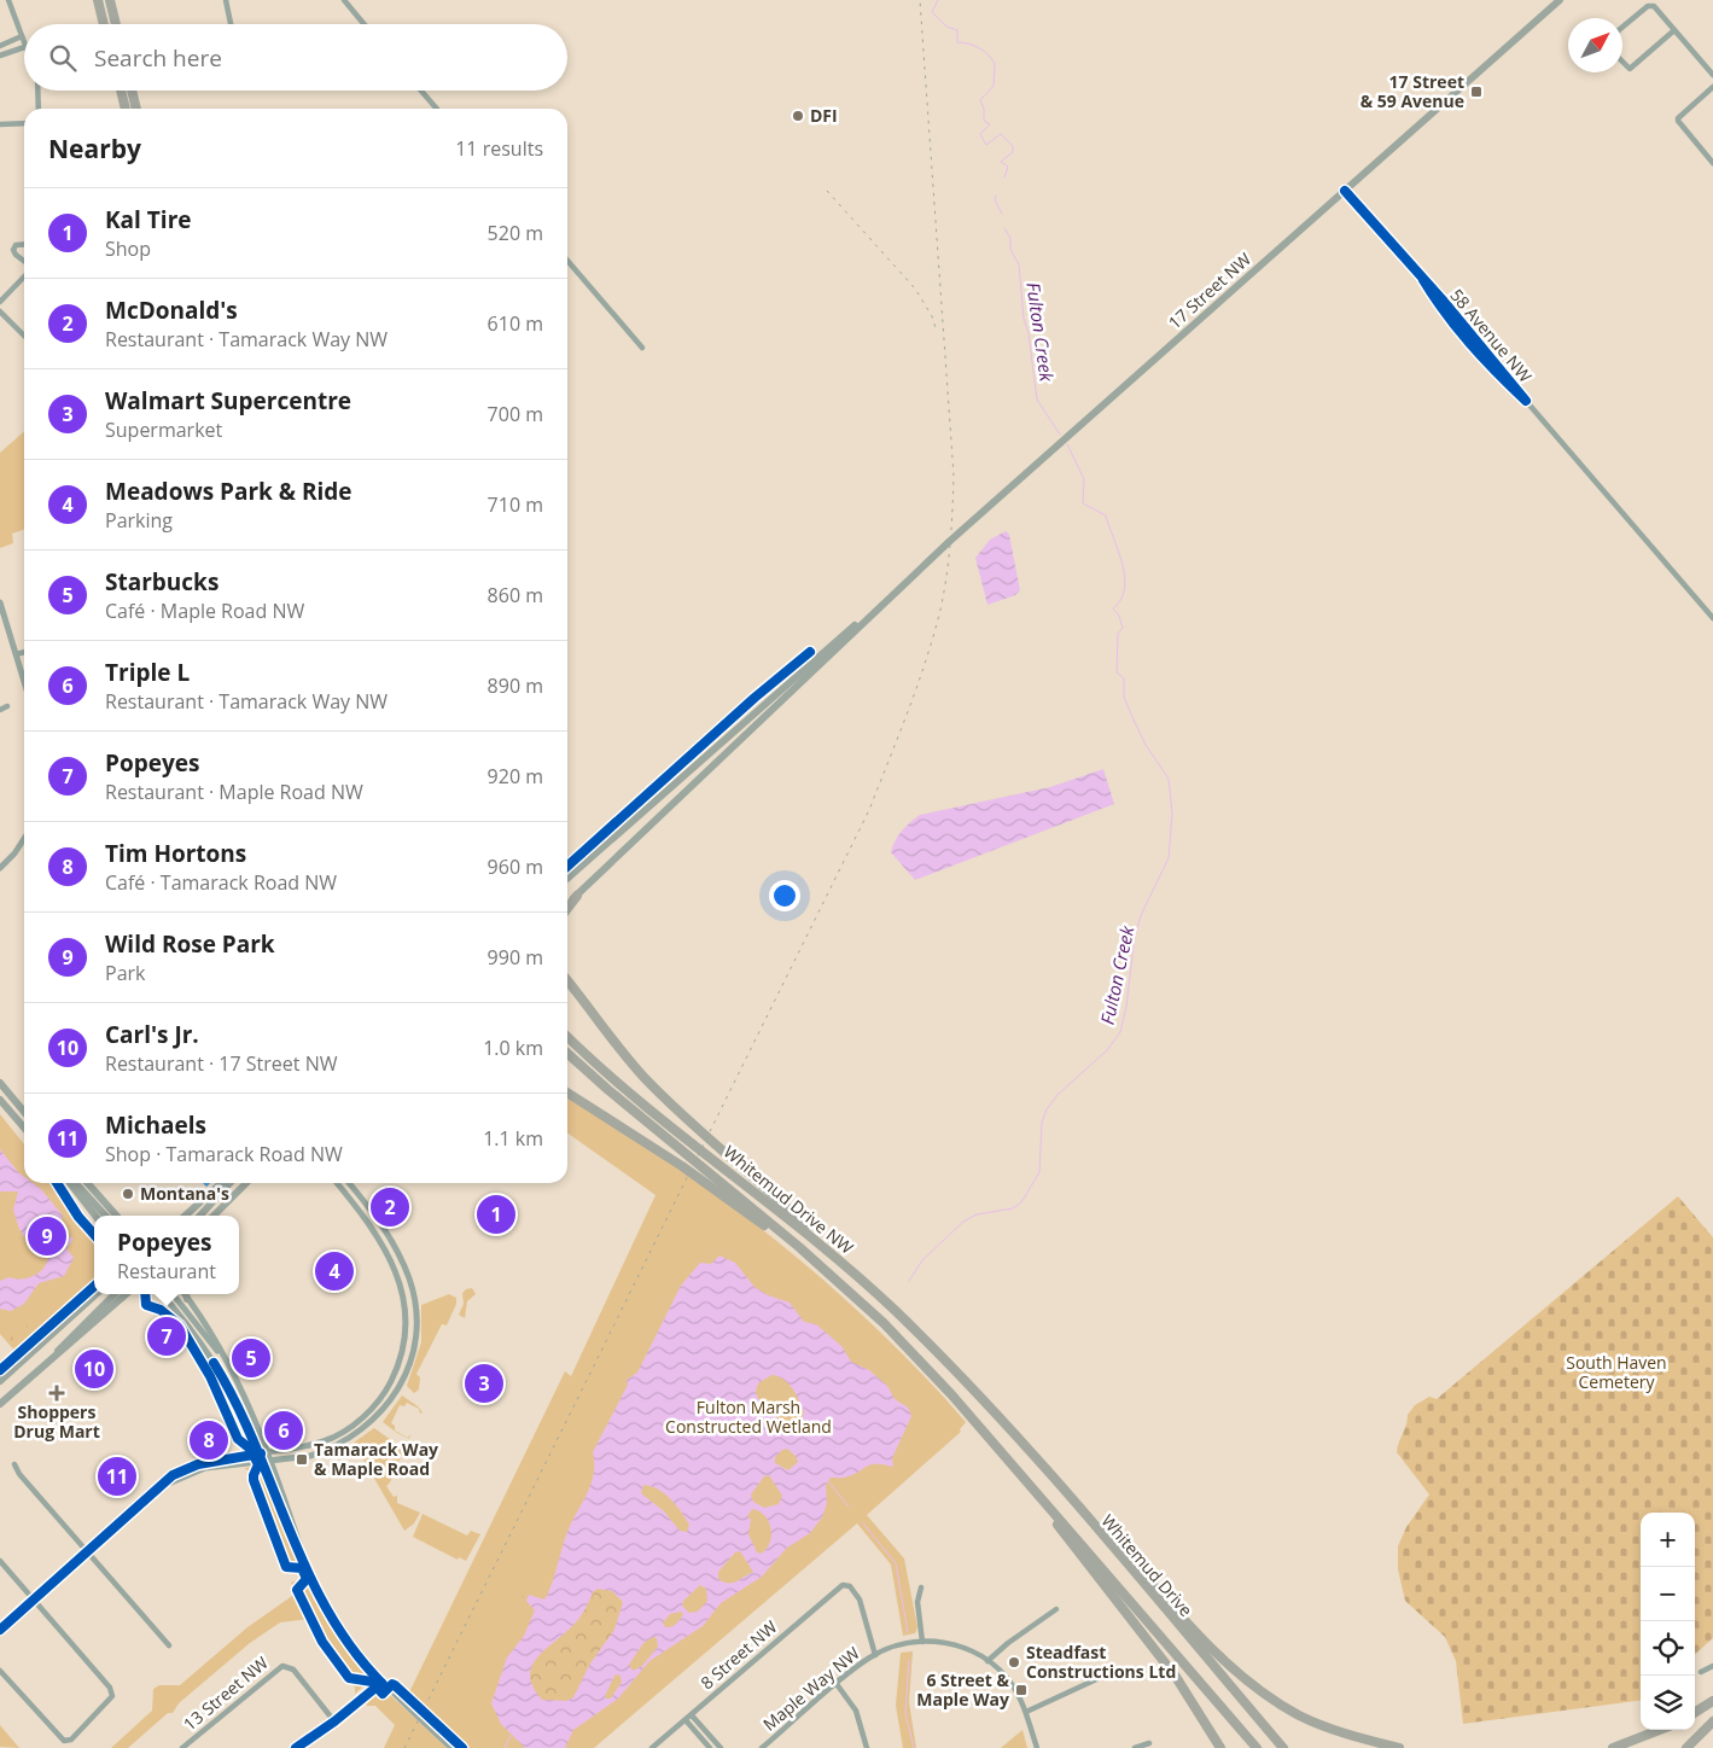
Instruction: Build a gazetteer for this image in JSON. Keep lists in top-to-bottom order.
{
  "streets": {
    "highway": ["Whitemud Drive NW", "Whitemud Drive"],
    "main road": ["17 Street NW"],
    "street": [
      "58 Avenue NW",
      "8 Street NW",
      "Maple Way NW",
      "13 Street NW"
    ]
  },
  "crossings": [
    ["17 Street NW", "58 Avenue NW"],
    ["Whitemud Drive NW", "Whitemud Drive"],
    ["8 Street NW", "Maple Way NW"]
  ],
  "water": ["Fulton Creek"],
  "parks": ["South Haven Cemetery", "Fulton Marsh Constructed Wetland"],
  "places": {
    "transit": ["17 Street & 59 Avenue", "Tamarack Way & Maple Road", "6 Street & Maple Way"],
    "other": ["DFI", "Montana's", "Steadfast Constructions Ltd"],
    "health": ["Shoppers Drug Mart"]
  },
  "north": "top right",
  "page": {
    "search": "Search here",
    "heading": ["Nearby", "11 results"],
    "list": [
      {
        "mark": "1",
        "name": "Kal Tire",
        "note": "Shop",
        "value": "520 m"
      },
      {
        "mark": "2",
        "name": "McDonald's",
        "note": "Restaurant · Tamarack Way NW",
        "value": "610 m"
      },
      {
        "mark": "3",
        "name": "Walmart Supercentre",
        "note": "Supermarket",
        "value": "700 m"
      },
      {
        "mark": "4",
        "name": "Meadows Park & Ride",
        "note": "Parking",
        "value": "710 m"
      },
      {
        "mark": "5",
        "name": "Starbucks",
        "note": "Café · Maple Road NW",
        "value": "860 m"
      },
      {
        "mark": "6",
        "name": "Triple L",
        "note": "Restaurant · Tamarack Way NW",
        "value": "890 m"
      },
      {
        "mark": "7",
        "name": "Popeyes",
        "note": "Restaurant · Maple Road NW",
        "value": "920 m"
      },
      {
        "mark": "8",
        "name": "Tim Hortons",
        "note": "Café · Tamarack Road NW",
        "value": "960 m"
      },
      {
        "mark": "9",
        "name": "Wild Rose Park",
        "note": "Park",
        "value": "990 m"
      },
      {
        "mark": "10",
        "name": "Carl's Jr.",
        "note": "Restaurant · 17 Street NW",
        "value": "1.0 km"
      },
      {
        "mark": "11",
        "name": "Michaels",
        "note": "Shop · Tamarack Road NW",
        "value": "1.1 km"
      }
    ],
    "pins": [
      "2",
      "1",
      "9",
      "4",
      "7",
      "5",
      "10",
      "3",
      "6",
      "8",
      "11"
    ],
    "popup": ["Popeyes", "Restaurant"],
    "map_buttons": ["+", "−"]
  }
}
